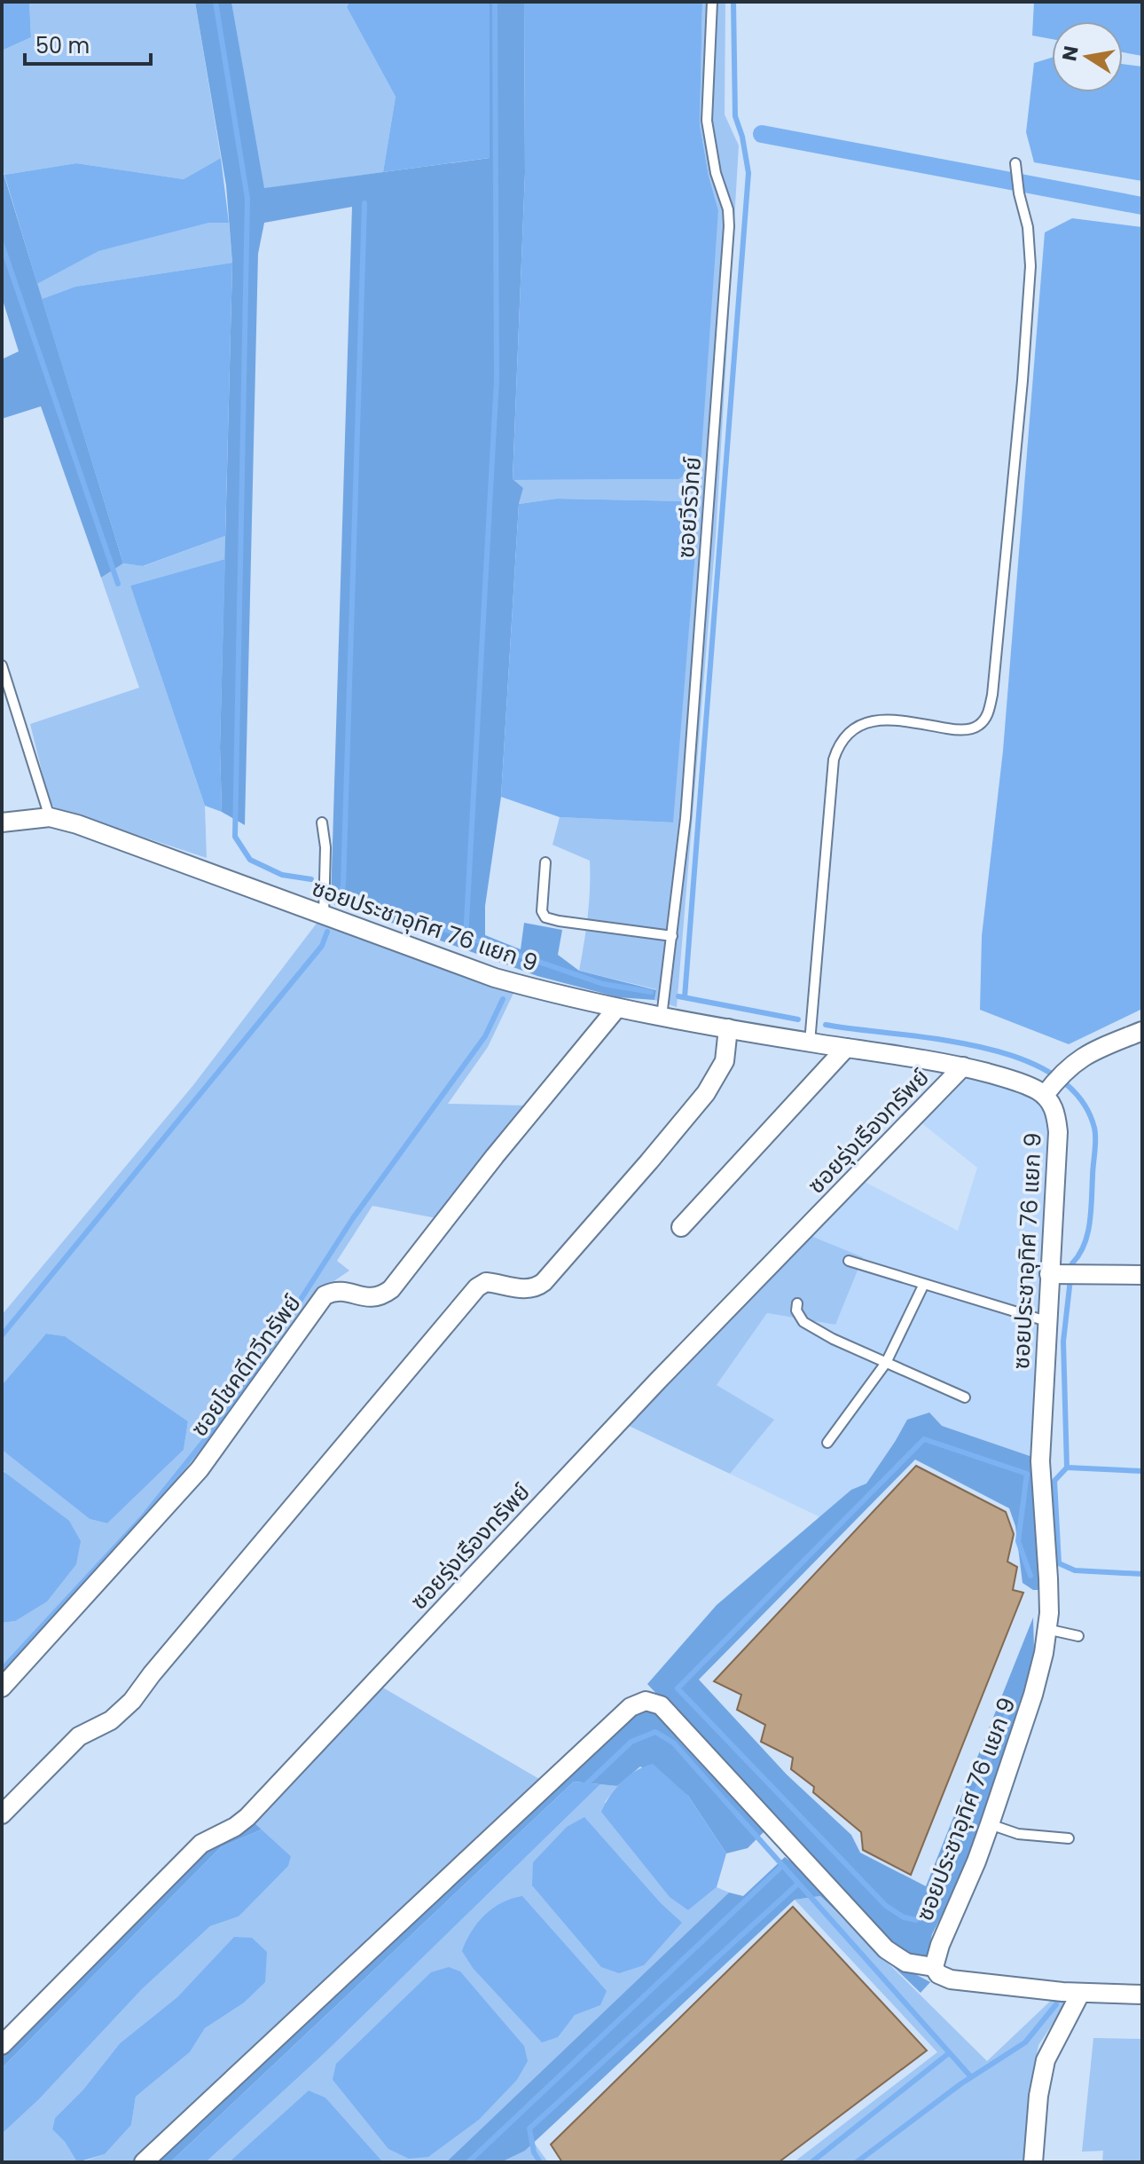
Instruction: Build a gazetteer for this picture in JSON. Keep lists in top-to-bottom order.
{
  "streets": {
    "street": ["ซอยประชาอุทิศ 76 แยก 9", "ซอยรุ่งเรืองทรัพย์", "ซอยโชคดีทวีทรัพย์"],
    "lane": ["ซอยวีรวิทย์"]
  },
  "crossings": [
    ["ซอยวีรวิทย์", "ซอยประชาอุทิศ 76 แยก 9"],
    ["ซอยประชาอุทิศ 76 แยก 9", "ซอยรุ่งเรืองทรัพย์"],
    ["ซอยประชาอุทิศ 76 แยก 9", "ซอยโชคดีทวีทรัพย์"]
  ],
  "scale_bar": "50 m",
  "north": "left"
}
